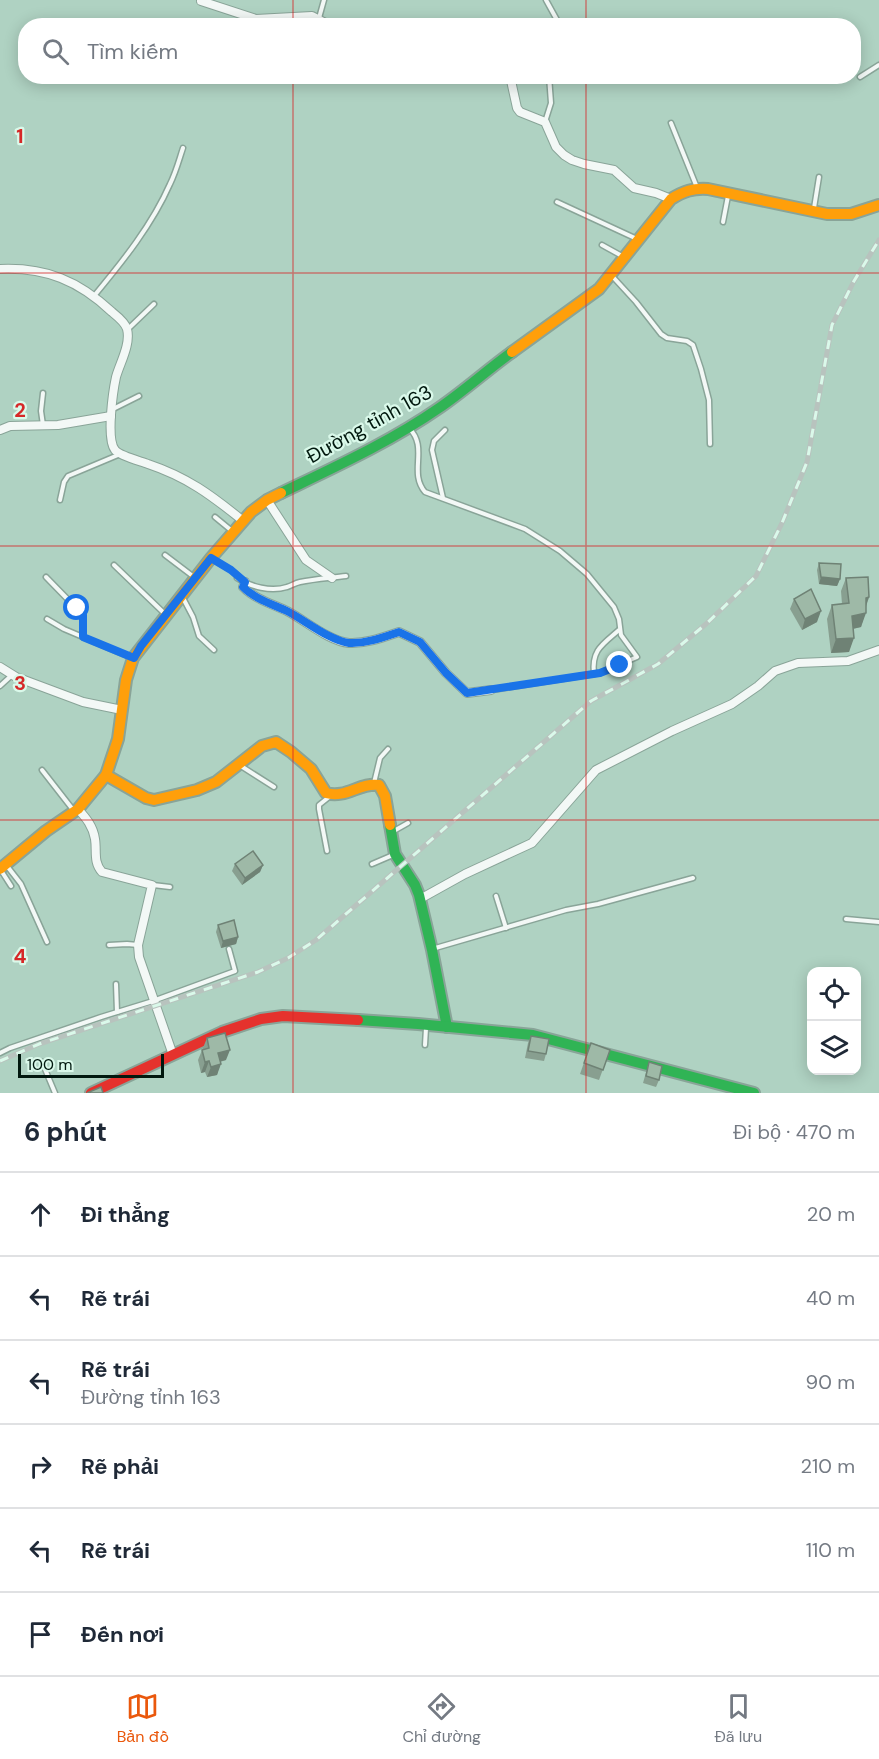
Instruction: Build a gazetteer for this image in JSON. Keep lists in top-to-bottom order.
{
  "streets": {
    "street": ["Đường tỉnh 163"]
  },
  "scale_bar": "100 m",
  "page": {
    "search": "Tìm kiếm",
    "scale": "100 m",
    "heading": ["6 phút", "Đi bộ · 470 m"],
    "list": [
      ["Đi thẳng", "20 m"],
      ["Rẽ trái", "40 m"],
      ["Rẽ trái", "Đường tỉnh 163", "90 m"],
      ["Rẽ phải", "210 m"],
      ["Rẽ trái", "110 m"],
      "Đến nơi"
    ],
    "nav": ["Bản đồ", "Chỉ đường", "Đã lưu"]
  },
  "grid": {
    "rows": [
      "1",
      "2",
      "3",
      "4"
    ]
  }
}
